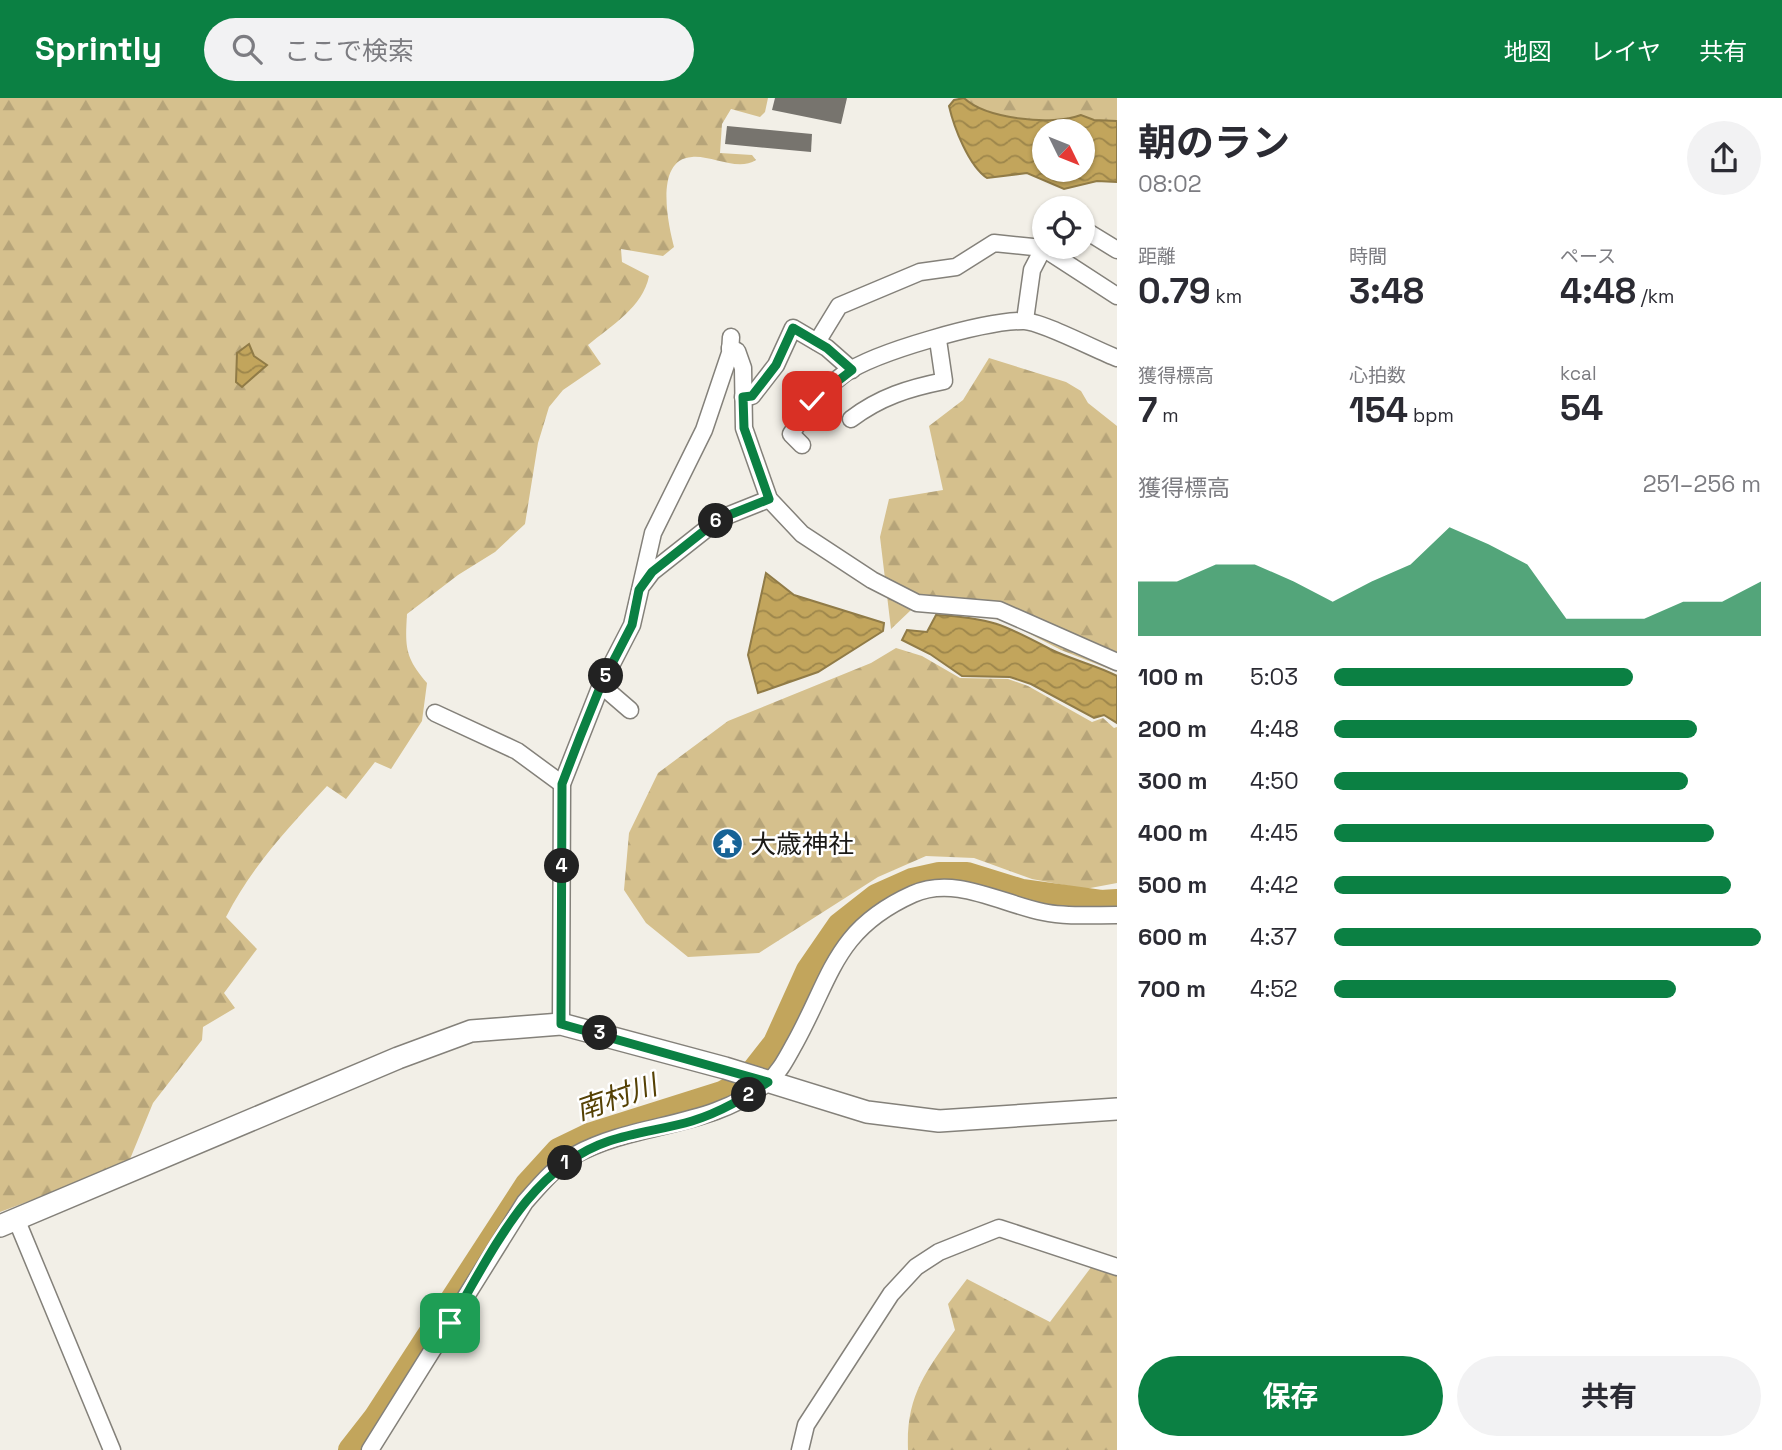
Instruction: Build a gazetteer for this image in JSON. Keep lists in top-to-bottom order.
{
  "water": ["南村川"],
  "places": {
    "temple": ["大歳神社"]
  },
  "north": "bottom right",
  "page": {
    "header": "Sprintly",
    "search": "ここで検索",
    "nav": ["地図", "レイヤ", "共有"],
    "heading": ["朝のラン", "08:02"],
    "stats": [
      ["距離", "0.79 km"],
      ["時間", "3:48"],
      ["ペース", "4:48 /km"],
      ["獲得標高", "7 m"],
      ["心拍数", "154 bpm"],
      ["kcal", "54"]
    ],
    "chart": ["獲得標高", "251–256 m"],
    "pins": [
      "6",
      "5",
      "4",
      "3",
      "2",
      "1"
    ],
    "list": [
      {
        "name": "100 m",
        "note": "5:03"
      },
      {
        "name": "200 m",
        "note": "4:48"
      },
      {
        "name": "300 m",
        "note": "4:50"
      },
      {
        "name": "400 m",
        "note": "4:45"
      },
      {
        "name": "500 m",
        "note": "4:42"
      },
      {
        "name": "600 m",
        "note": "4:37"
      },
      {
        "name": "700 m",
        "note": "4:52"
      }
    ],
    "buttons": ["保存", "共有"]
  }
}
